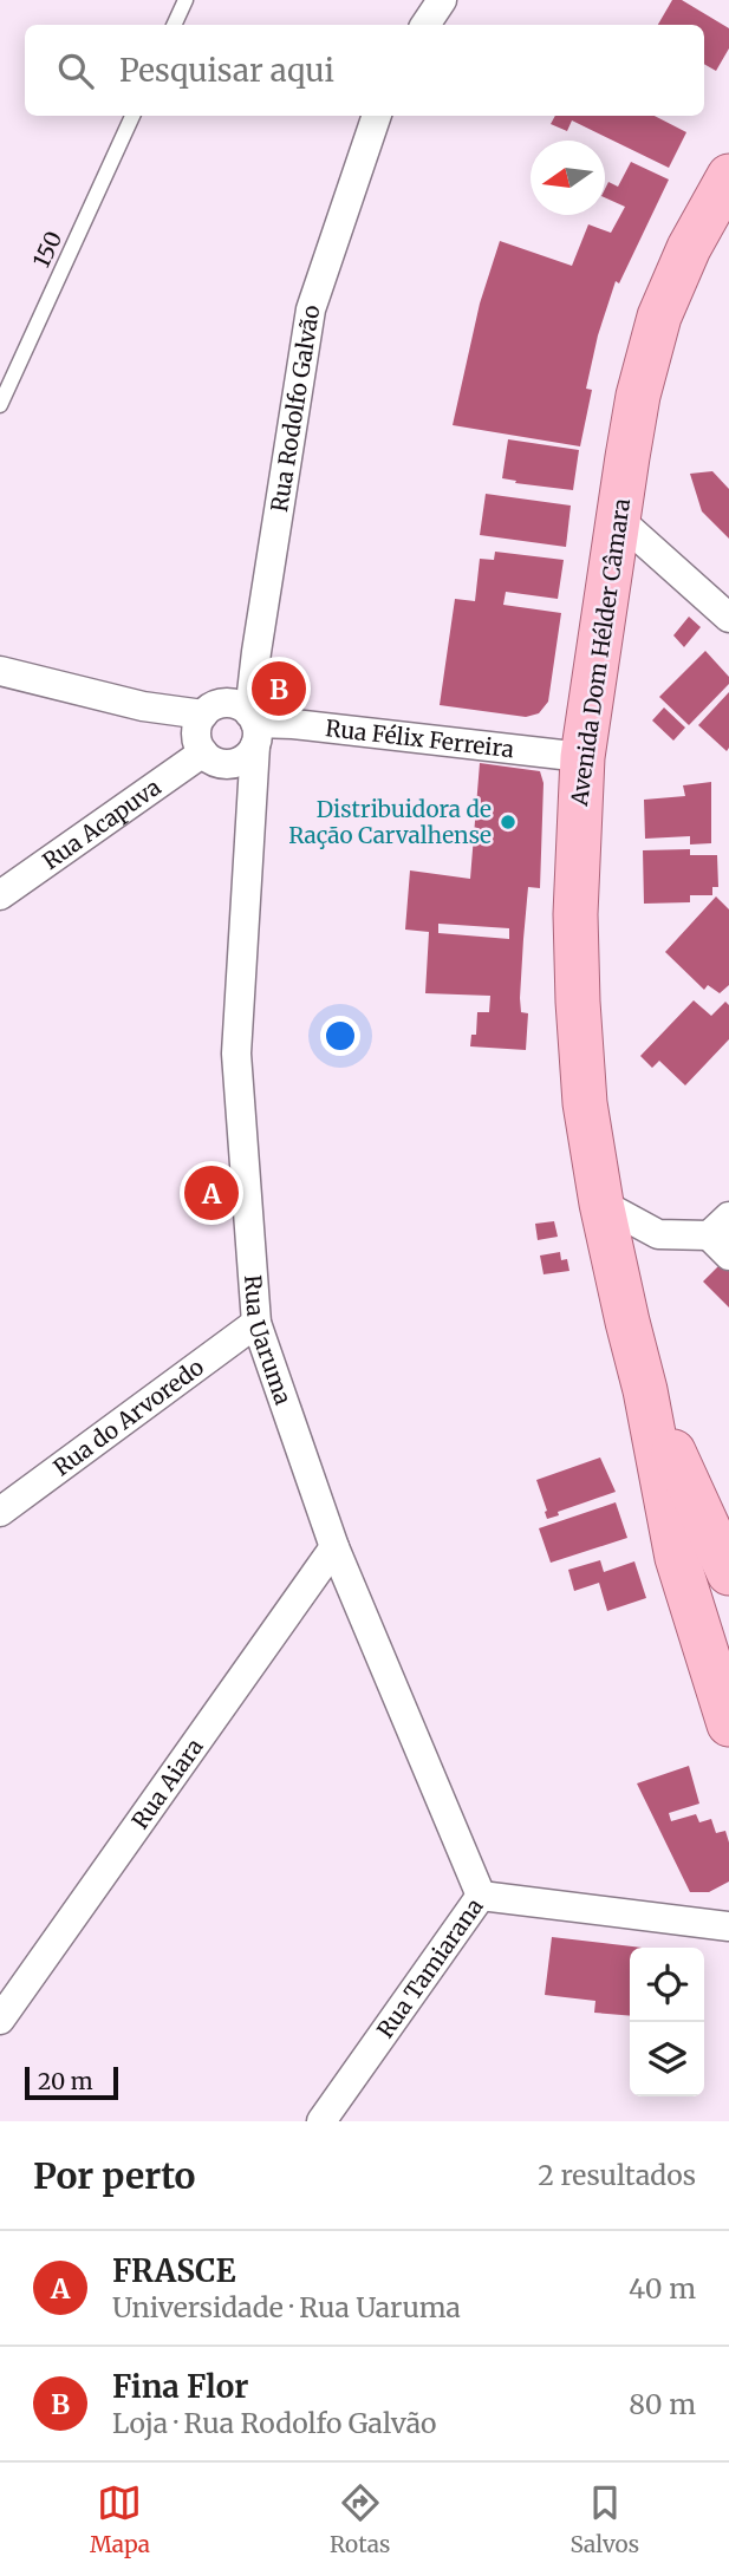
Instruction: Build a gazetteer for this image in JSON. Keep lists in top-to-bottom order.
{
  "streets": {
    "main road": ["Avenida Dom Hélder Câmara"],
    "street": [
      "Rua Rodolfo Galvão",
      "Rua Félix Ferreira",
      "Rua Acapuva",
      "Rua Uaruma",
      "Rua do Arvoredo",
      "Rua Aiara",
      "Rua Tamiarana"
    ],
    "lane": ["150"]
  },
  "crossings": [
    ["Rua Rodolfo Galvão", "Rua Félix Ferreira"],
    ["Rua Rodolfo Galvão", "Rua Acapuva"],
    ["Rua Rodolfo Galvão", "Rua Uaruma"],
    ["Avenida Dom Hélder Câmara", "Rua Félix Ferreira"],
    ["Rua Félix Ferreira", "Rua Acapuva"],
    ["Rua Félix Ferreira", "Rua Uaruma"],
    ["Rua Acapuva", "Rua Uaruma"],
    ["Rua Uaruma", "Rua do Arvoredo"],
    ["Rua Uaruma", "Rua Aiara"],
    ["Rua Uaruma", "Rua Tamiarana"]
  ],
  "places": ["Distribuidora de Ração Carvalhense"],
  "scale_bar": "20 m",
  "north": "left",
  "page": {
    "search": "Pesquisar aqui",
    "pins": ["B", "A"],
    "scale": "20 m",
    "heading": ["Por perto", "2 resultados"],
    "list": [
      {
        "mark": "A",
        "name": "FRASCE",
        "note": "Universidade · Rua Uaruma",
        "value": "40 m"
      },
      {
        "mark": "B",
        "name": "Fina Flor",
        "note": "Loja · Rua Rodolfo Galvão",
        "value": "80 m"
      }
    ],
    "nav": ["Mapa", "Rotas", "Salvos"]
  }
}
